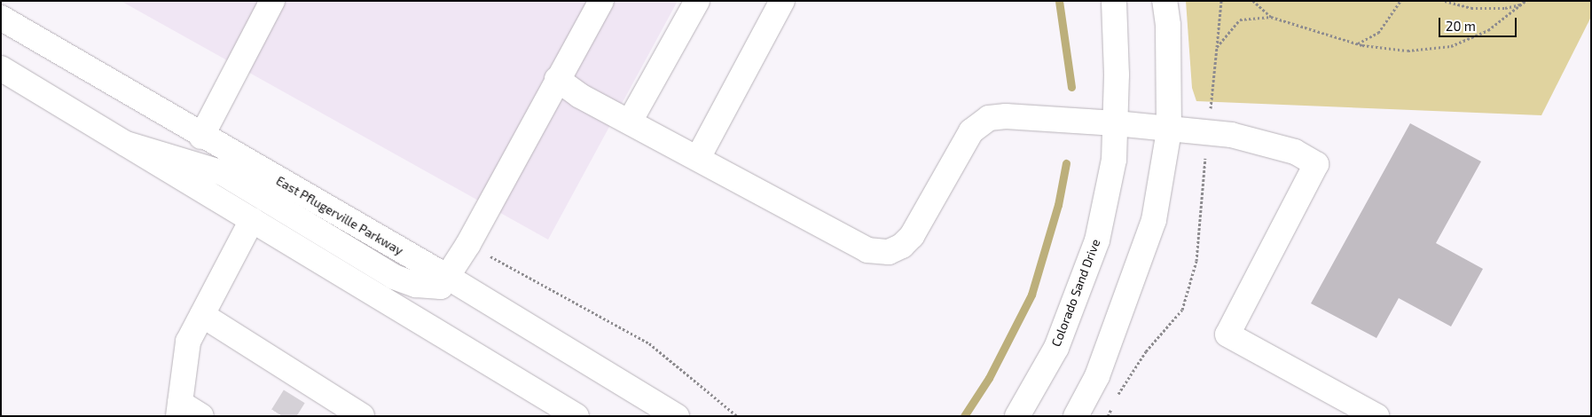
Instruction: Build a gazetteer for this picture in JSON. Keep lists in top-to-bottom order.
{
  "streets": {
    "street": ["East Pflugerville Parkway", "Colorado Sand Drive"]
  },
  "scale_bar": "20 m"
}
